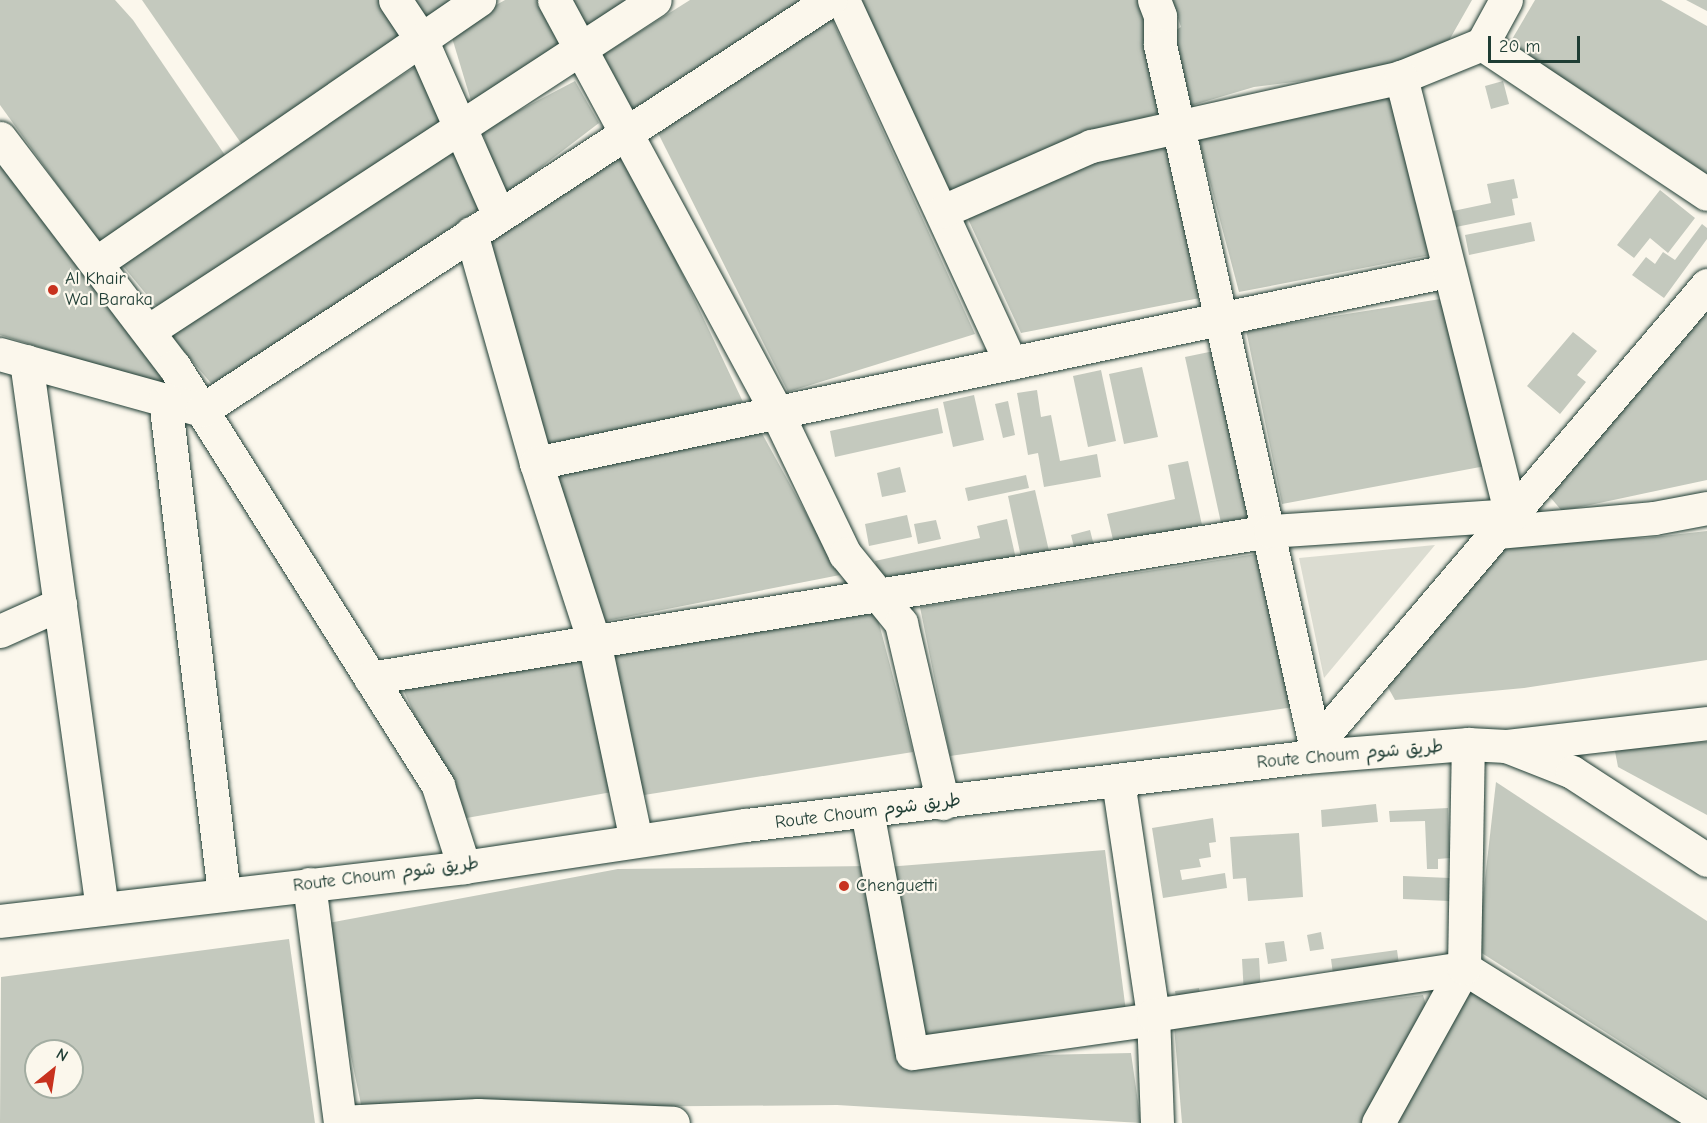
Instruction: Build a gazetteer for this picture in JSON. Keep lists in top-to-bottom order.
{
  "streets": {
    "main road": ["Route Choum طريق شوم"]
  },
  "places": ["Al Khair Wal Baraka", "Chenguetti"],
  "scale_bar": "20 m",
  "north": "top right"
}
